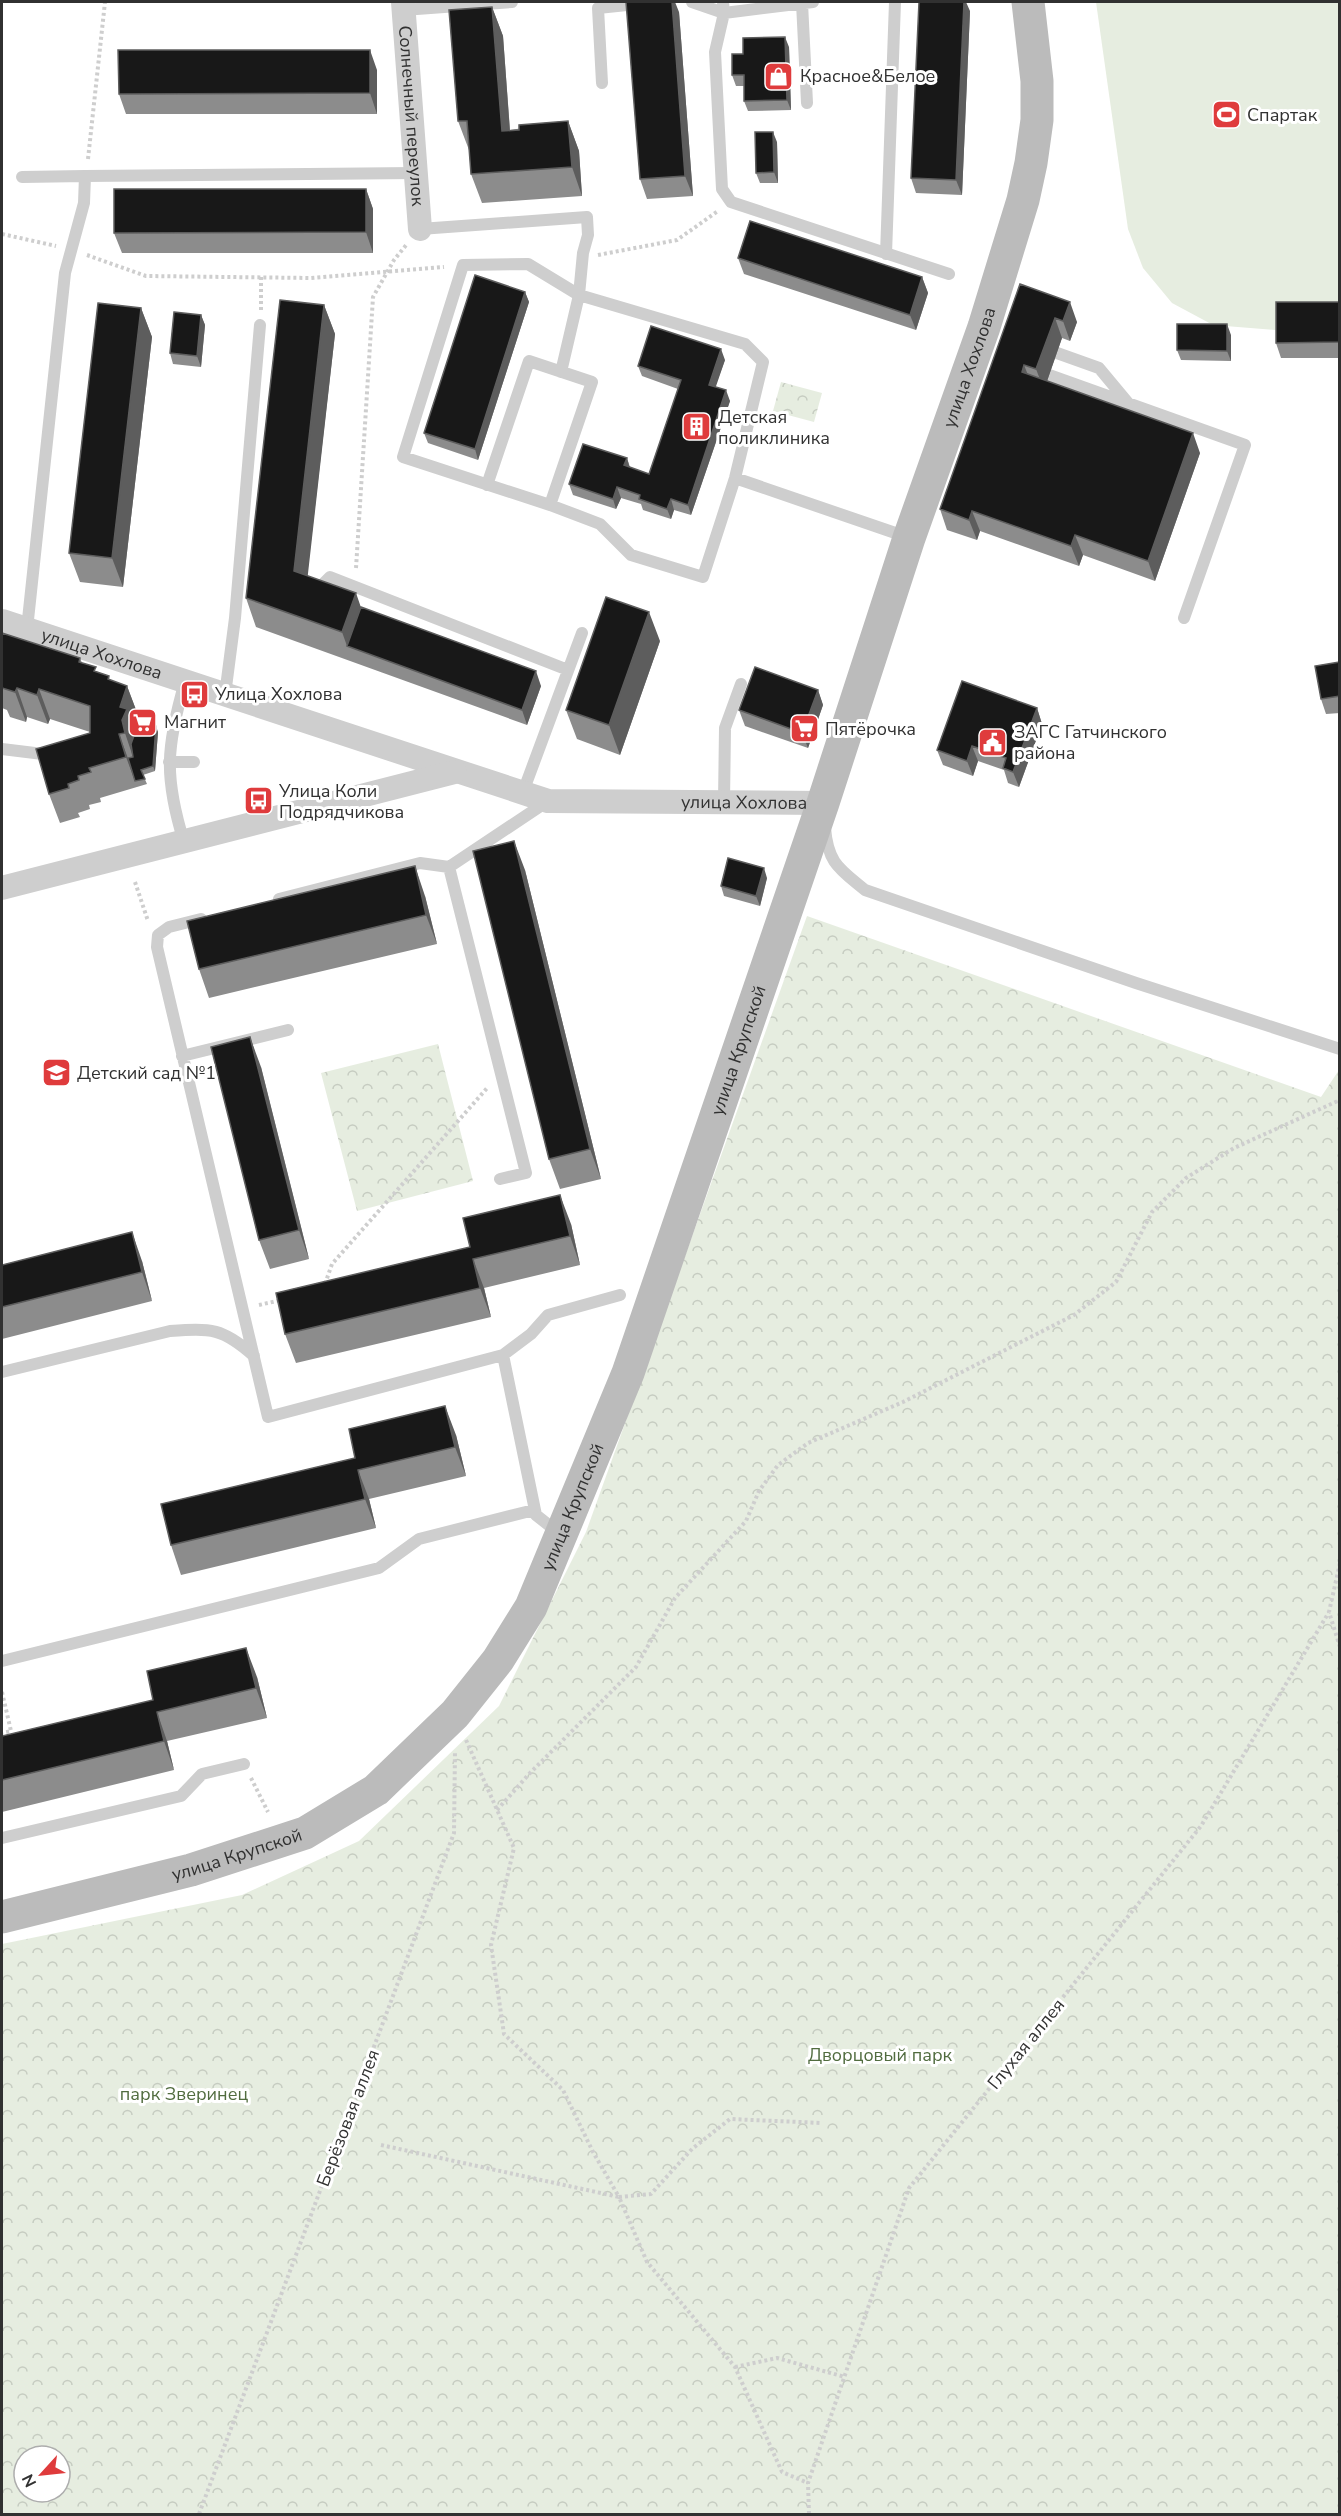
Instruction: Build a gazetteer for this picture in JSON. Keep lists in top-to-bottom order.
{
  "streets": {
    "street": ["Солнечный переулок", "улица Хохлова", "улица Крупской"],
    "path": ["Глухая аллея", "Берёзовая аллея"]
  },
  "crossings": [
    ["улица Хохлова", "улица Крупской"],
    ["улица Крупской", "Берёзовая аллея"]
  ],
  "parks": ["Дворцовый парк", "парк Зверинец"],
  "places": {
    "shop": ["Красное&Белое"],
    "sports": ["Спартак"],
    "building": ["Детская поликлиника"],
    "bus stop": ["Улица Хохлова", "Улица Коли Подрядчикова"],
    "supermarket": ["Магнит", "Пятёрочка"],
    "public building": ["ЗАГС Гатчинского района"],
    "school or university": ["Детский сад №1"]
  },
  "north": "bottom left"
}
